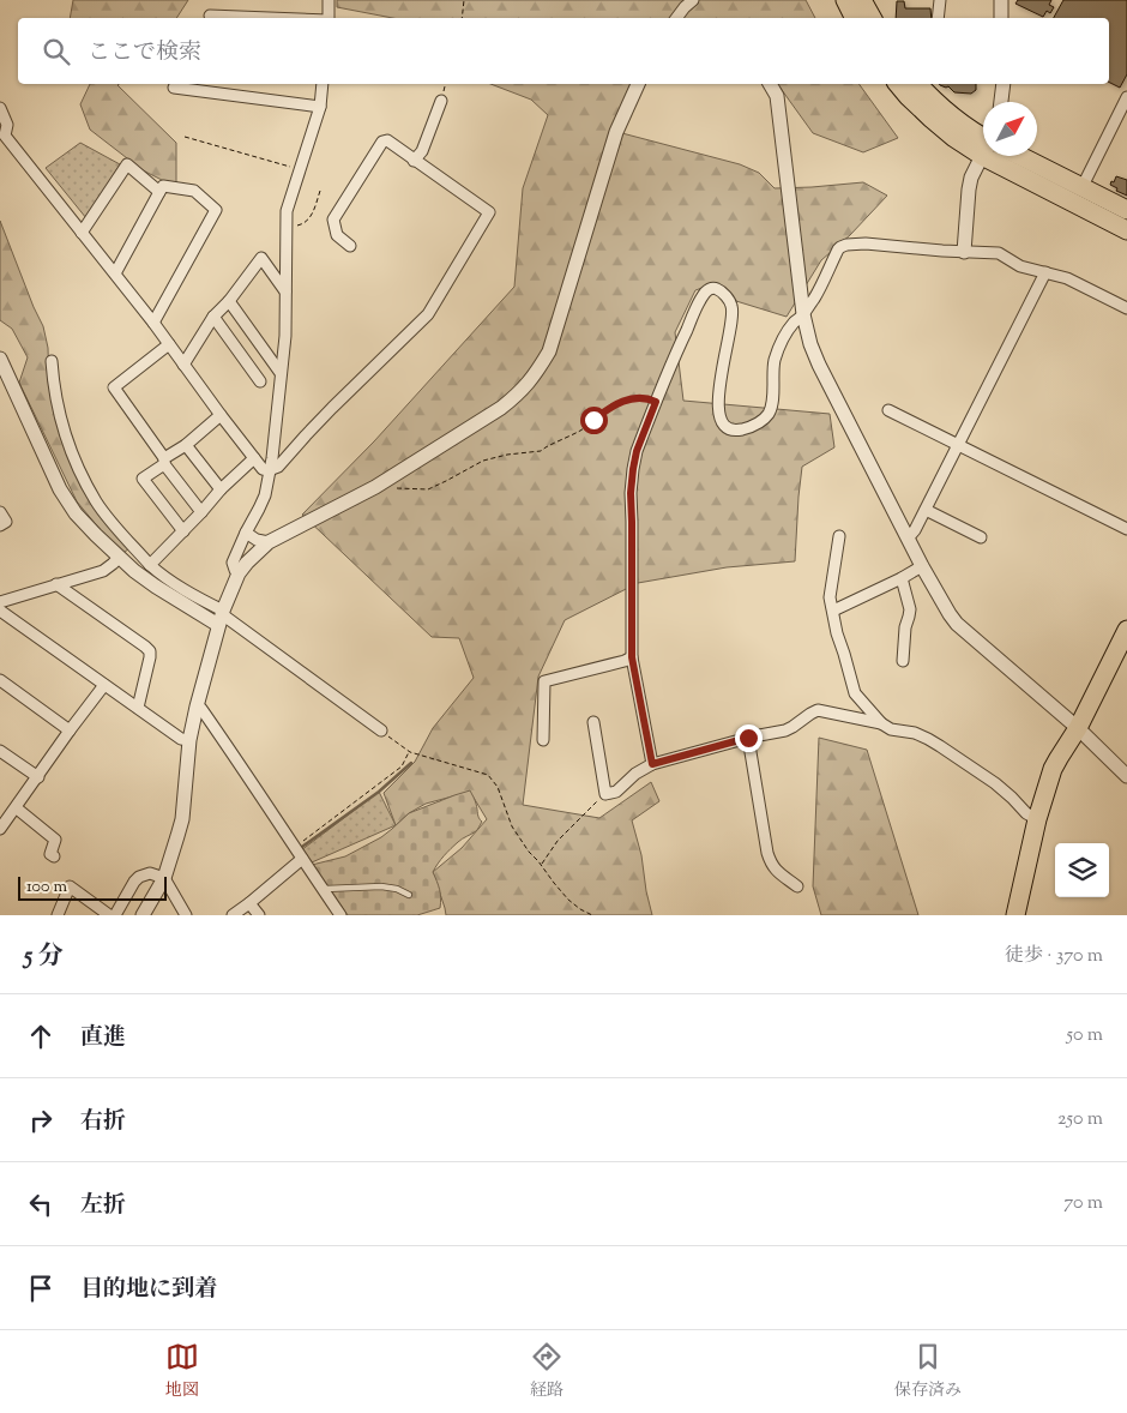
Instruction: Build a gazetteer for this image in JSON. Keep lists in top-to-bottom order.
{
  "scale_bar": "100 m",
  "north": "top right",
  "page": {
    "search": "ここで検索",
    "scale": "100 m",
    "heading": ["5 分", "徒歩 · 370 m"],
    "list": [
      ["直進", "50 m"],
      ["右折", "250 m"],
      ["左折", "70 m"],
      "目的地に到着"
    ],
    "nav": ["地図", "経路", "保存済み"]
  }
}
